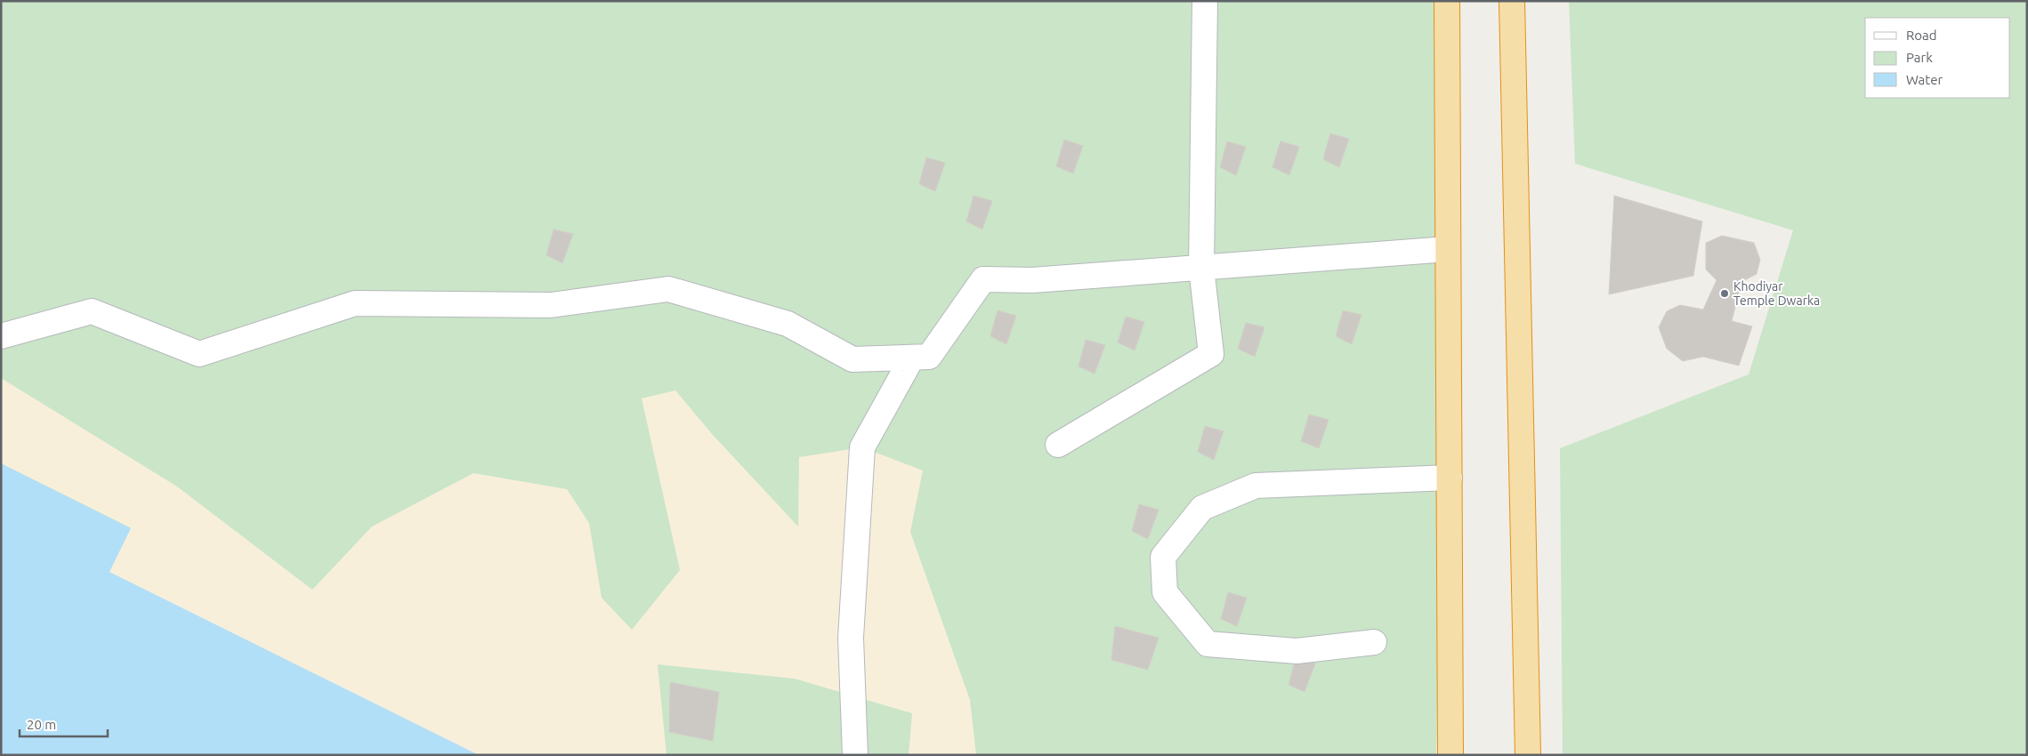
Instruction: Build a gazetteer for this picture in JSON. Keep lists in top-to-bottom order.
{
  "places": ["Khodiyar Temple Dwarka"],
  "legend": ["Road", "Park", "Water"],
  "scale_bar": "20 m"
}
